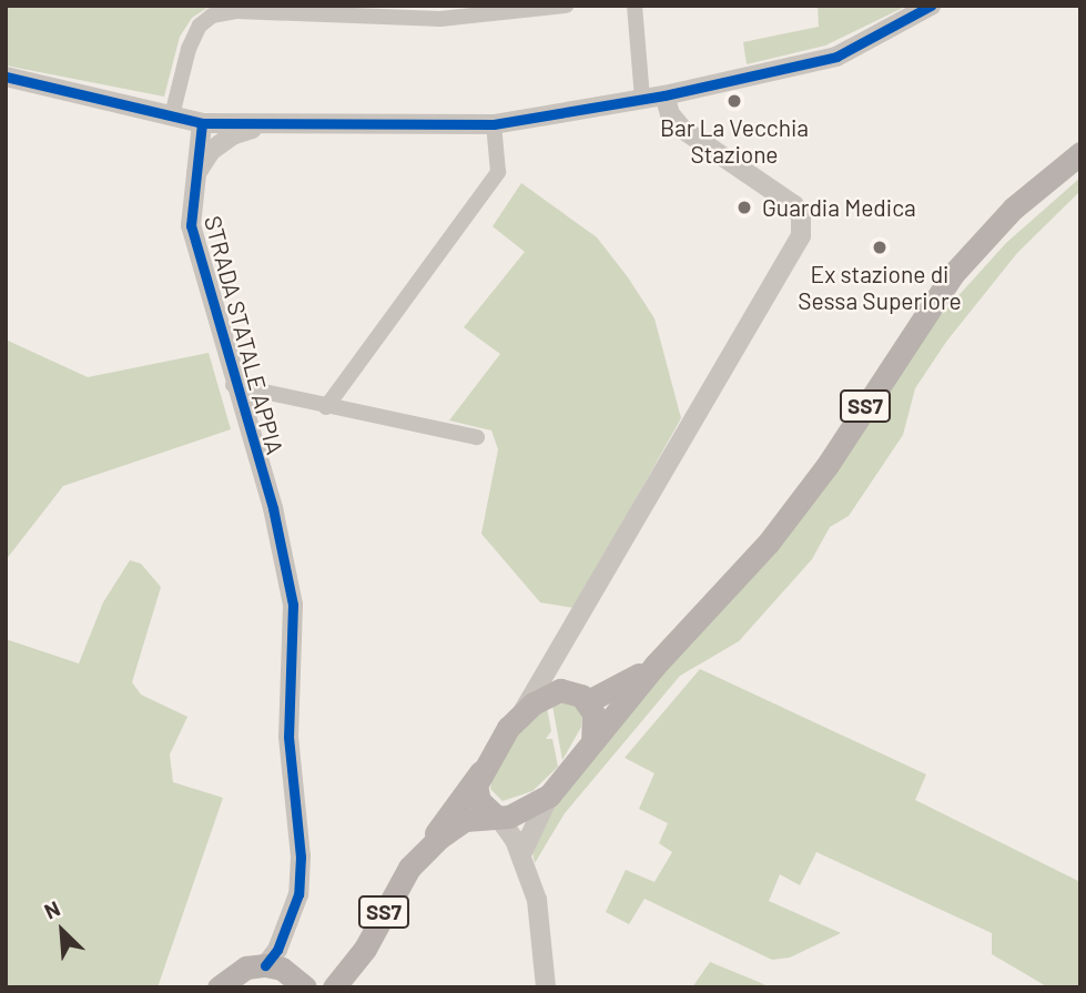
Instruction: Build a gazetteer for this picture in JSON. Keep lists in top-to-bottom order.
{
  "streets": {
    "main road": ["SS7"],
    "street": ["STRADA STATALE APPIA"]
  },
  "crossings": [
    ["STRADA STATALE APPIA", "SS7"]
  ],
  "places": ["Bar La Vecchia Stazione", "Guardia Medica", "Ex stazione di Sessa Superiore"],
  "north": "top left"
}
